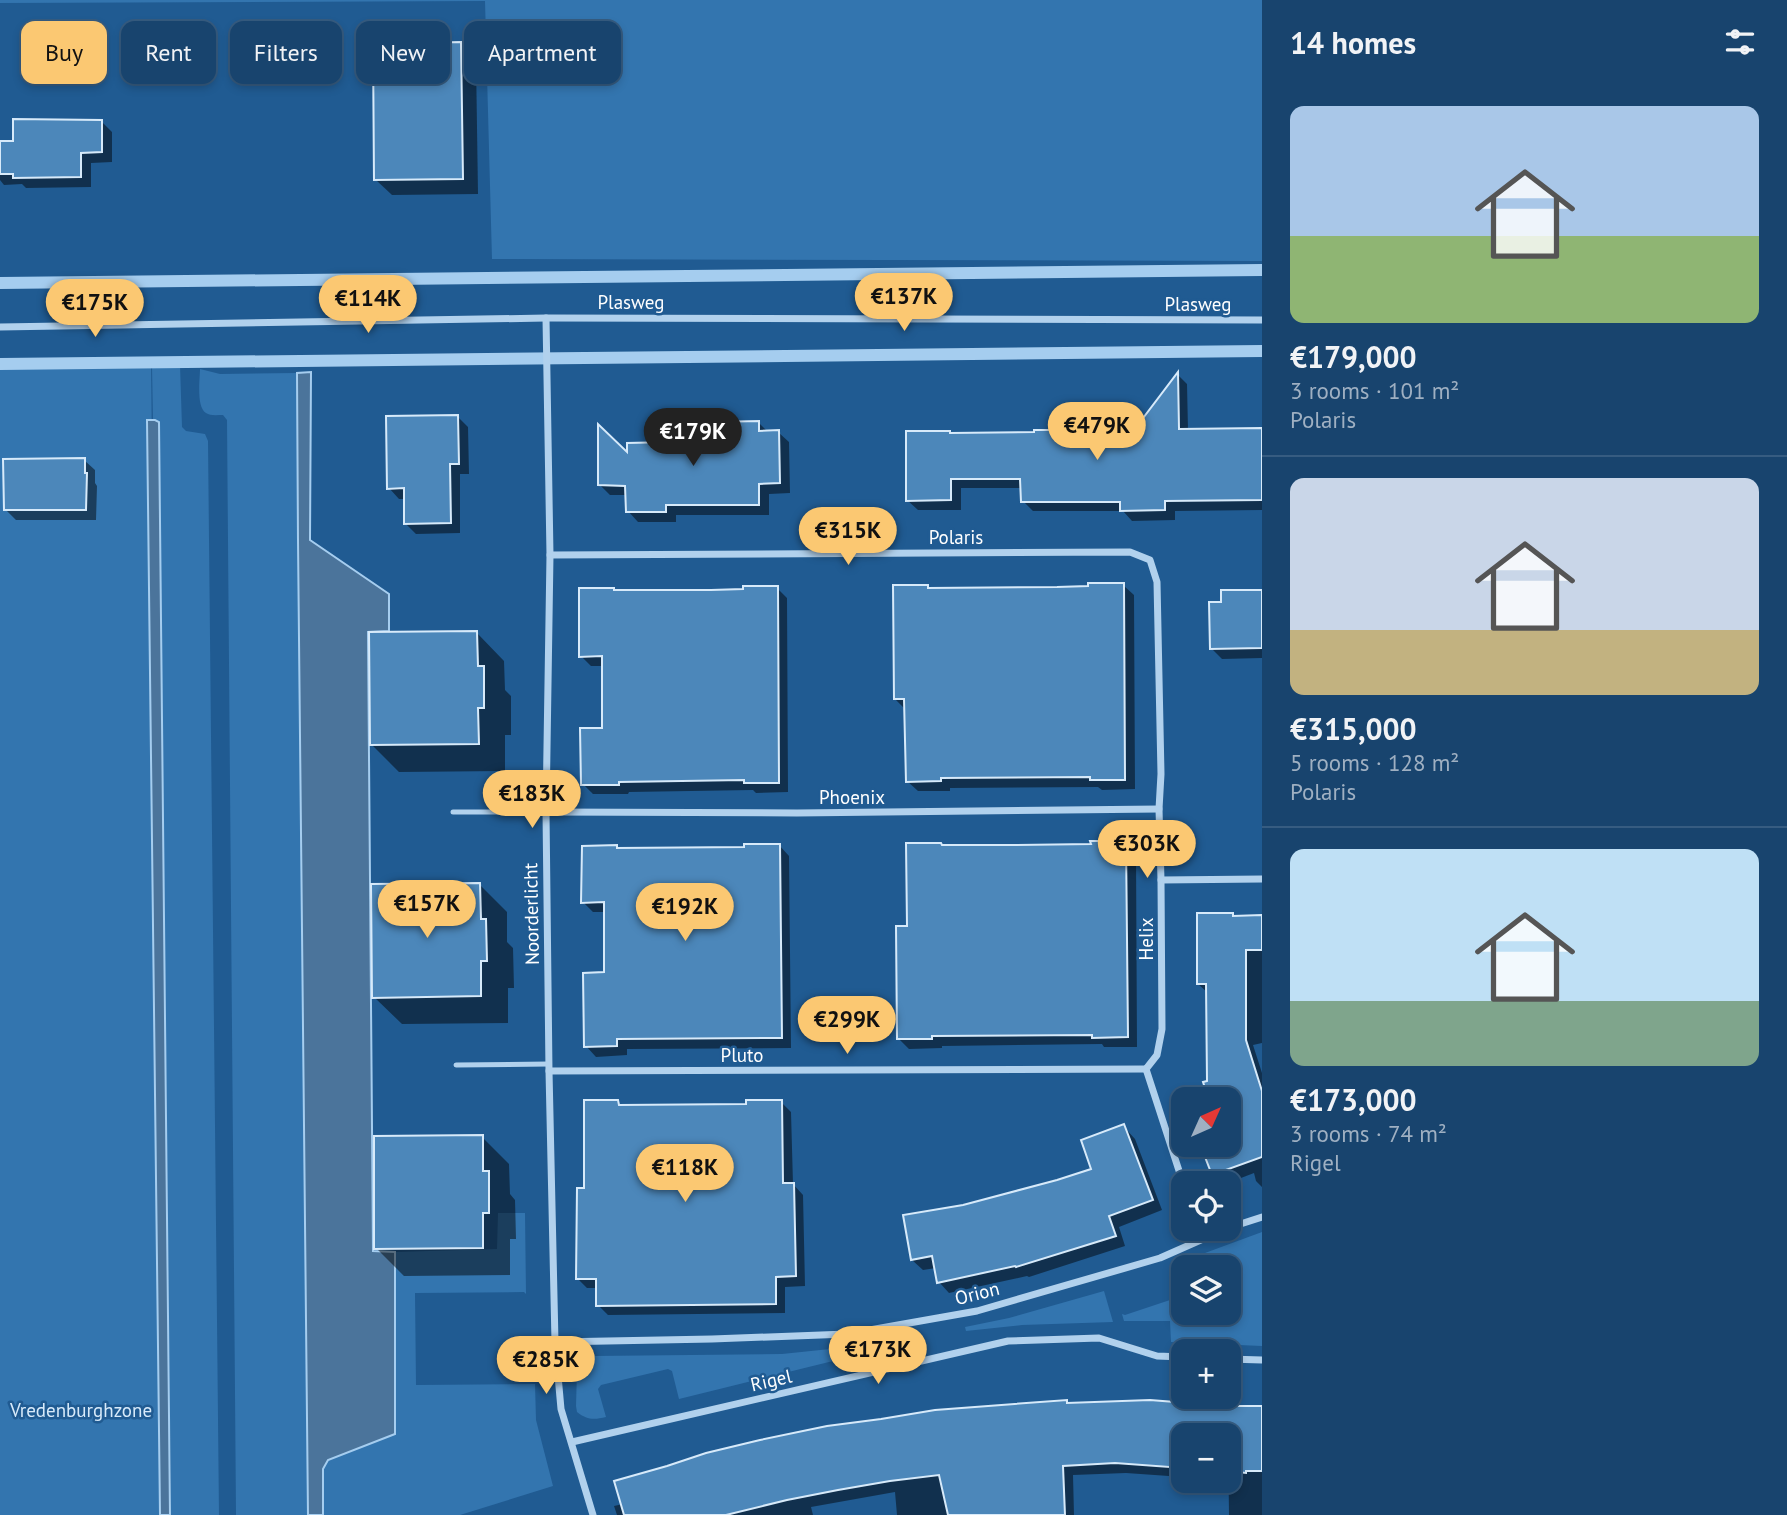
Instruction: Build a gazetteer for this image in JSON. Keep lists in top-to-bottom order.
{
  "streets": {
    "street": [
      "Plasweg",
      "Polaris",
      "Phoenix",
      "Noorderlicht",
      "Helix",
      "Pluto",
      "Orion",
      "Rigel"
    ]
  },
  "crossings": [
    ["Plasweg", "Noorderlicht"],
    ["Polaris", "Noorderlicht"],
    ["Polaris", "Helix"],
    ["Phoenix", "Noorderlicht"],
    ["Phoenix", "Helix"],
    ["Noorderlicht", "Pluto"],
    ["Noorderlicht", "Orion"],
    ["Helix", "Pluto"]
  ],
  "parks": ["Vredenburghzone"],
  "north": "top right",
  "page": {
    "heading": "14 homes",
    "chip": [
      "Buy",
      "Rent",
      "Filters",
      "New",
      "Apartment"
    ],
    "list": [
      {
        "name": "€179,000",
        "note": "3 rooms · 101 m² · Polaris"
      },
      {
        "name": "€315,000",
        "note": "5 rooms · 128 m² · Polaris"
      },
      {
        "name": "€173,000",
        "note": "3 rooms · 74 m² · Rigel"
      }
    ],
    "price": [
      "€137K",
      "€114K",
      "€175K",
      "€479K",
      "€179K",
      "€315K",
      "€183K",
      "€303K",
      "€157K",
      "€192K",
      "€299K",
      "€118K",
      "€173K",
      "€285K"
    ],
    "map_buttons": ["+", "−"]
  }
}
